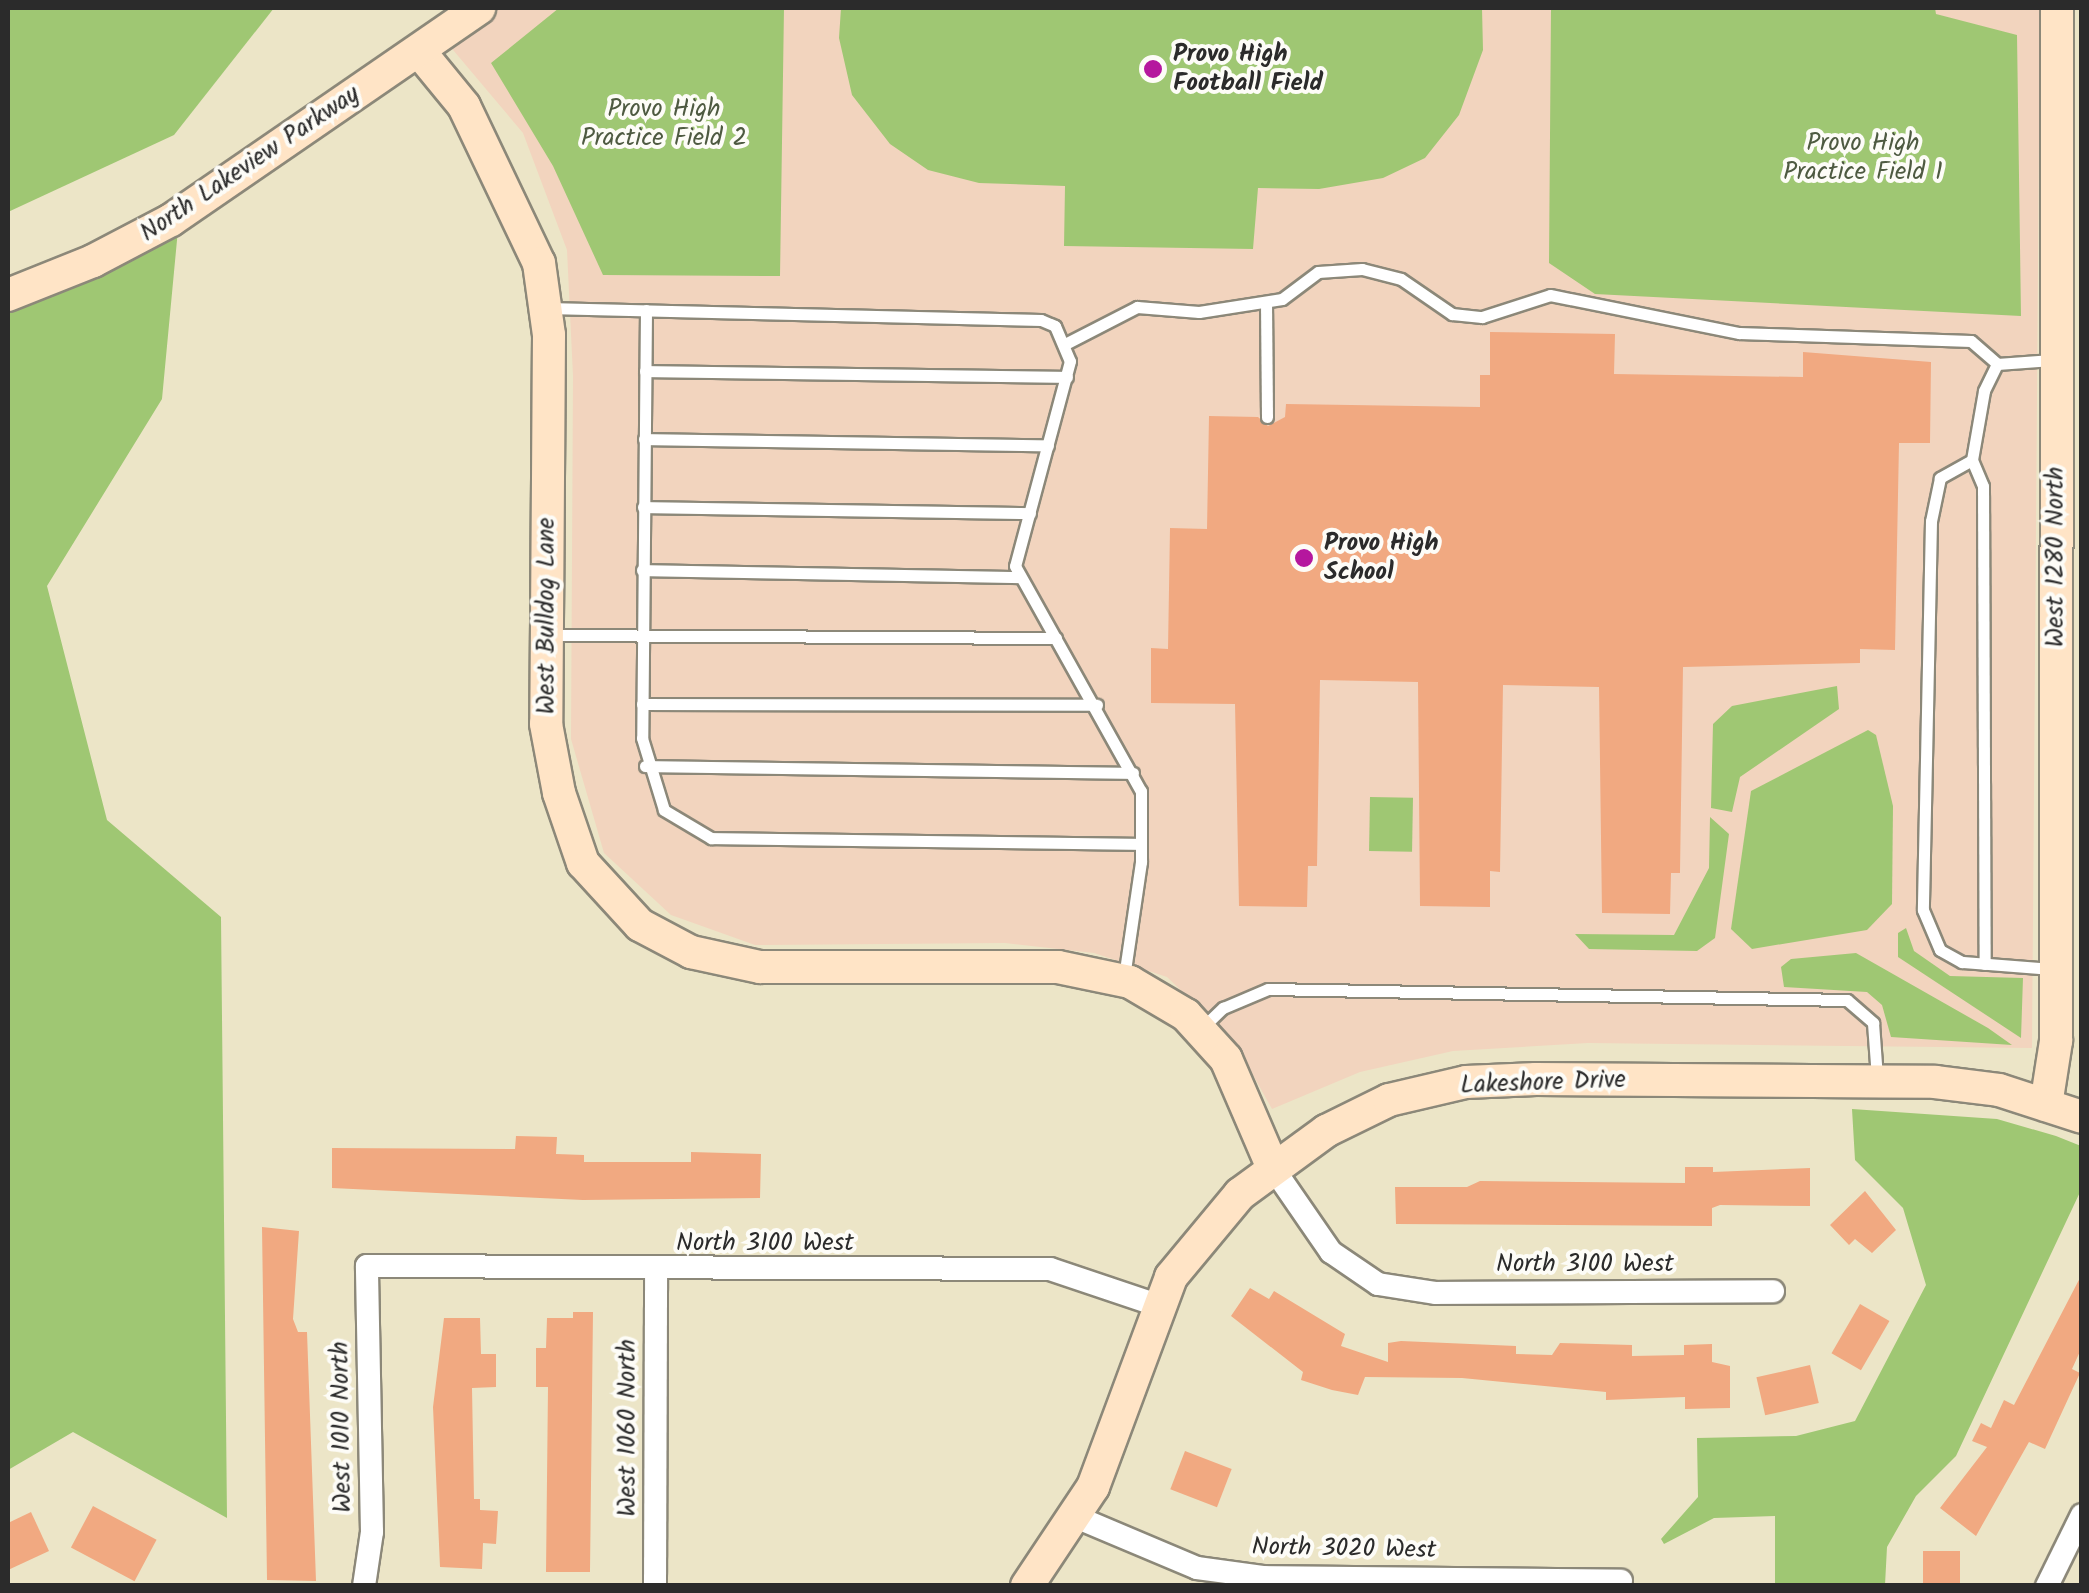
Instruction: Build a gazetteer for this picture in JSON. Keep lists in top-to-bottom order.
{
  "streets": {
    "street": [
      "North Lakeview Parkway",
      "West 1280 North",
      "West Bulldog Lane",
      "Lakeshore Drive",
      "North 3100 West",
      "West 1010 North",
      "West 1060 North",
      "North 3020 West"
    ]
  },
  "crossings": [
    ["North Lakeview Parkway", "West Bulldog Lane"],
    ["West 1280 North", "Lakeshore Drive"],
    ["West Bulldog Lane", "Lakeshore Drive"],
    ["West Bulldog Lane", "North 3100 West"],
    ["Lakeshore Drive", "North 3100 West"],
    ["Lakeshore Drive", "North 3020 West"],
    ["North 3100 West", "West 1010 North"],
    ["North 3100 West", "West 1060 North"]
  ],
  "parks": ["Provo High Practice Field 2", "Provo High Practice Field 1"],
  "places": ["Provo High Football Field", "Provo High School"]
}
